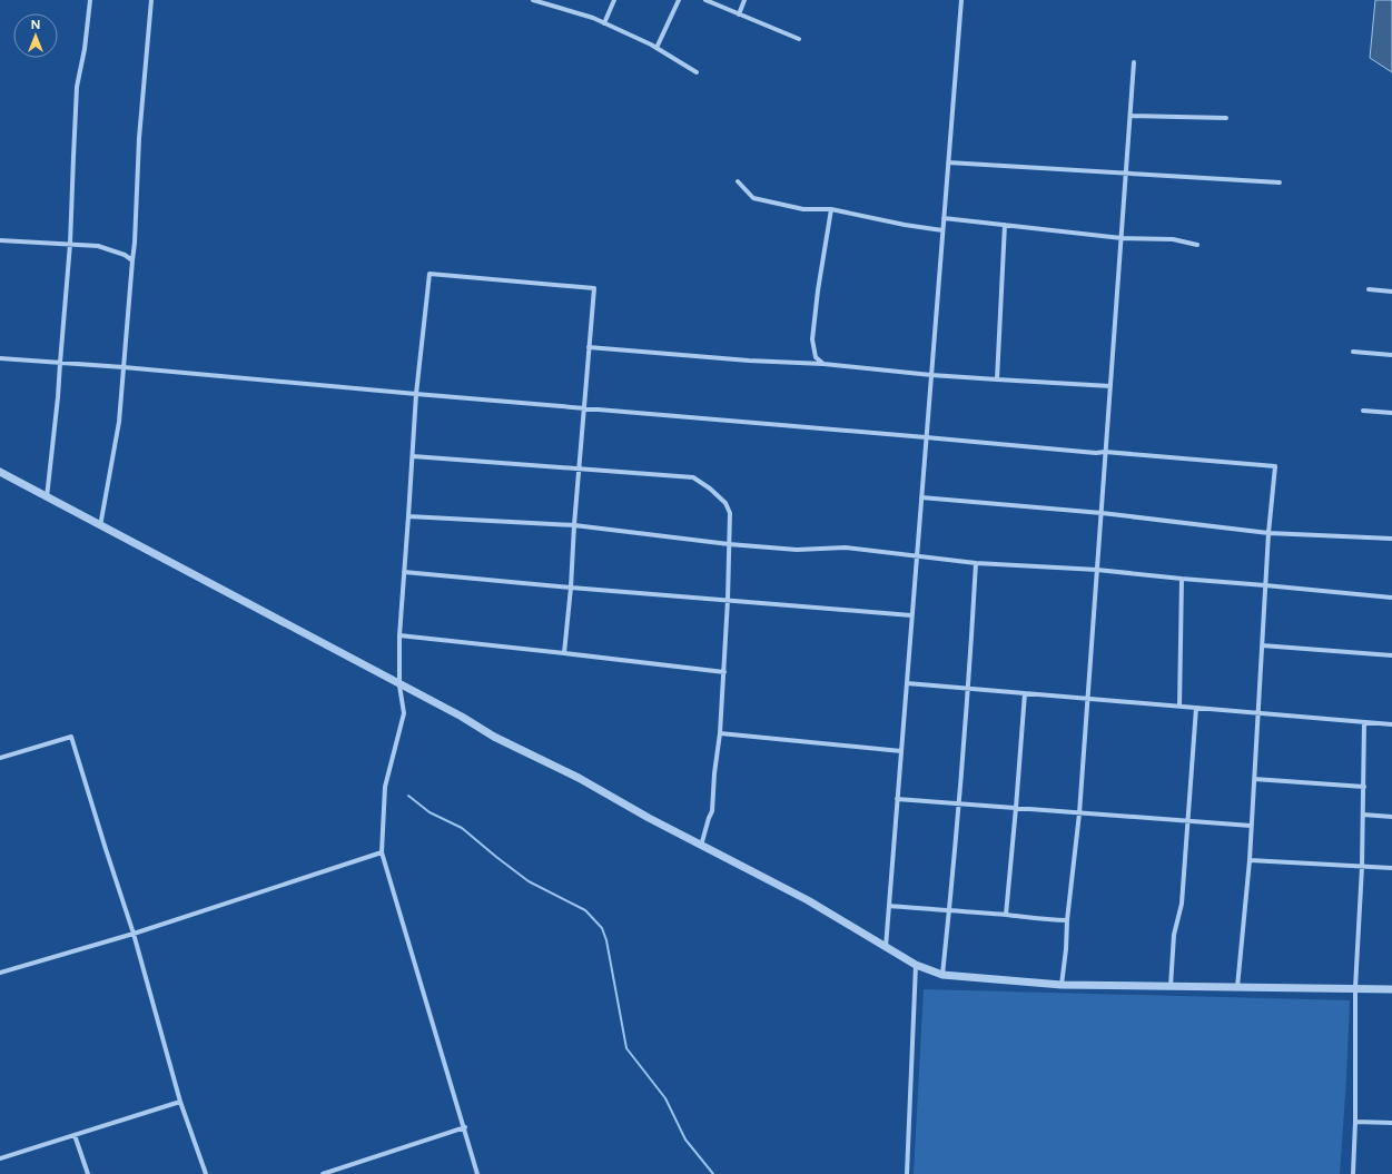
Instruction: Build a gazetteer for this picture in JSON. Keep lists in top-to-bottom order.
{
  "north": "top"
}
